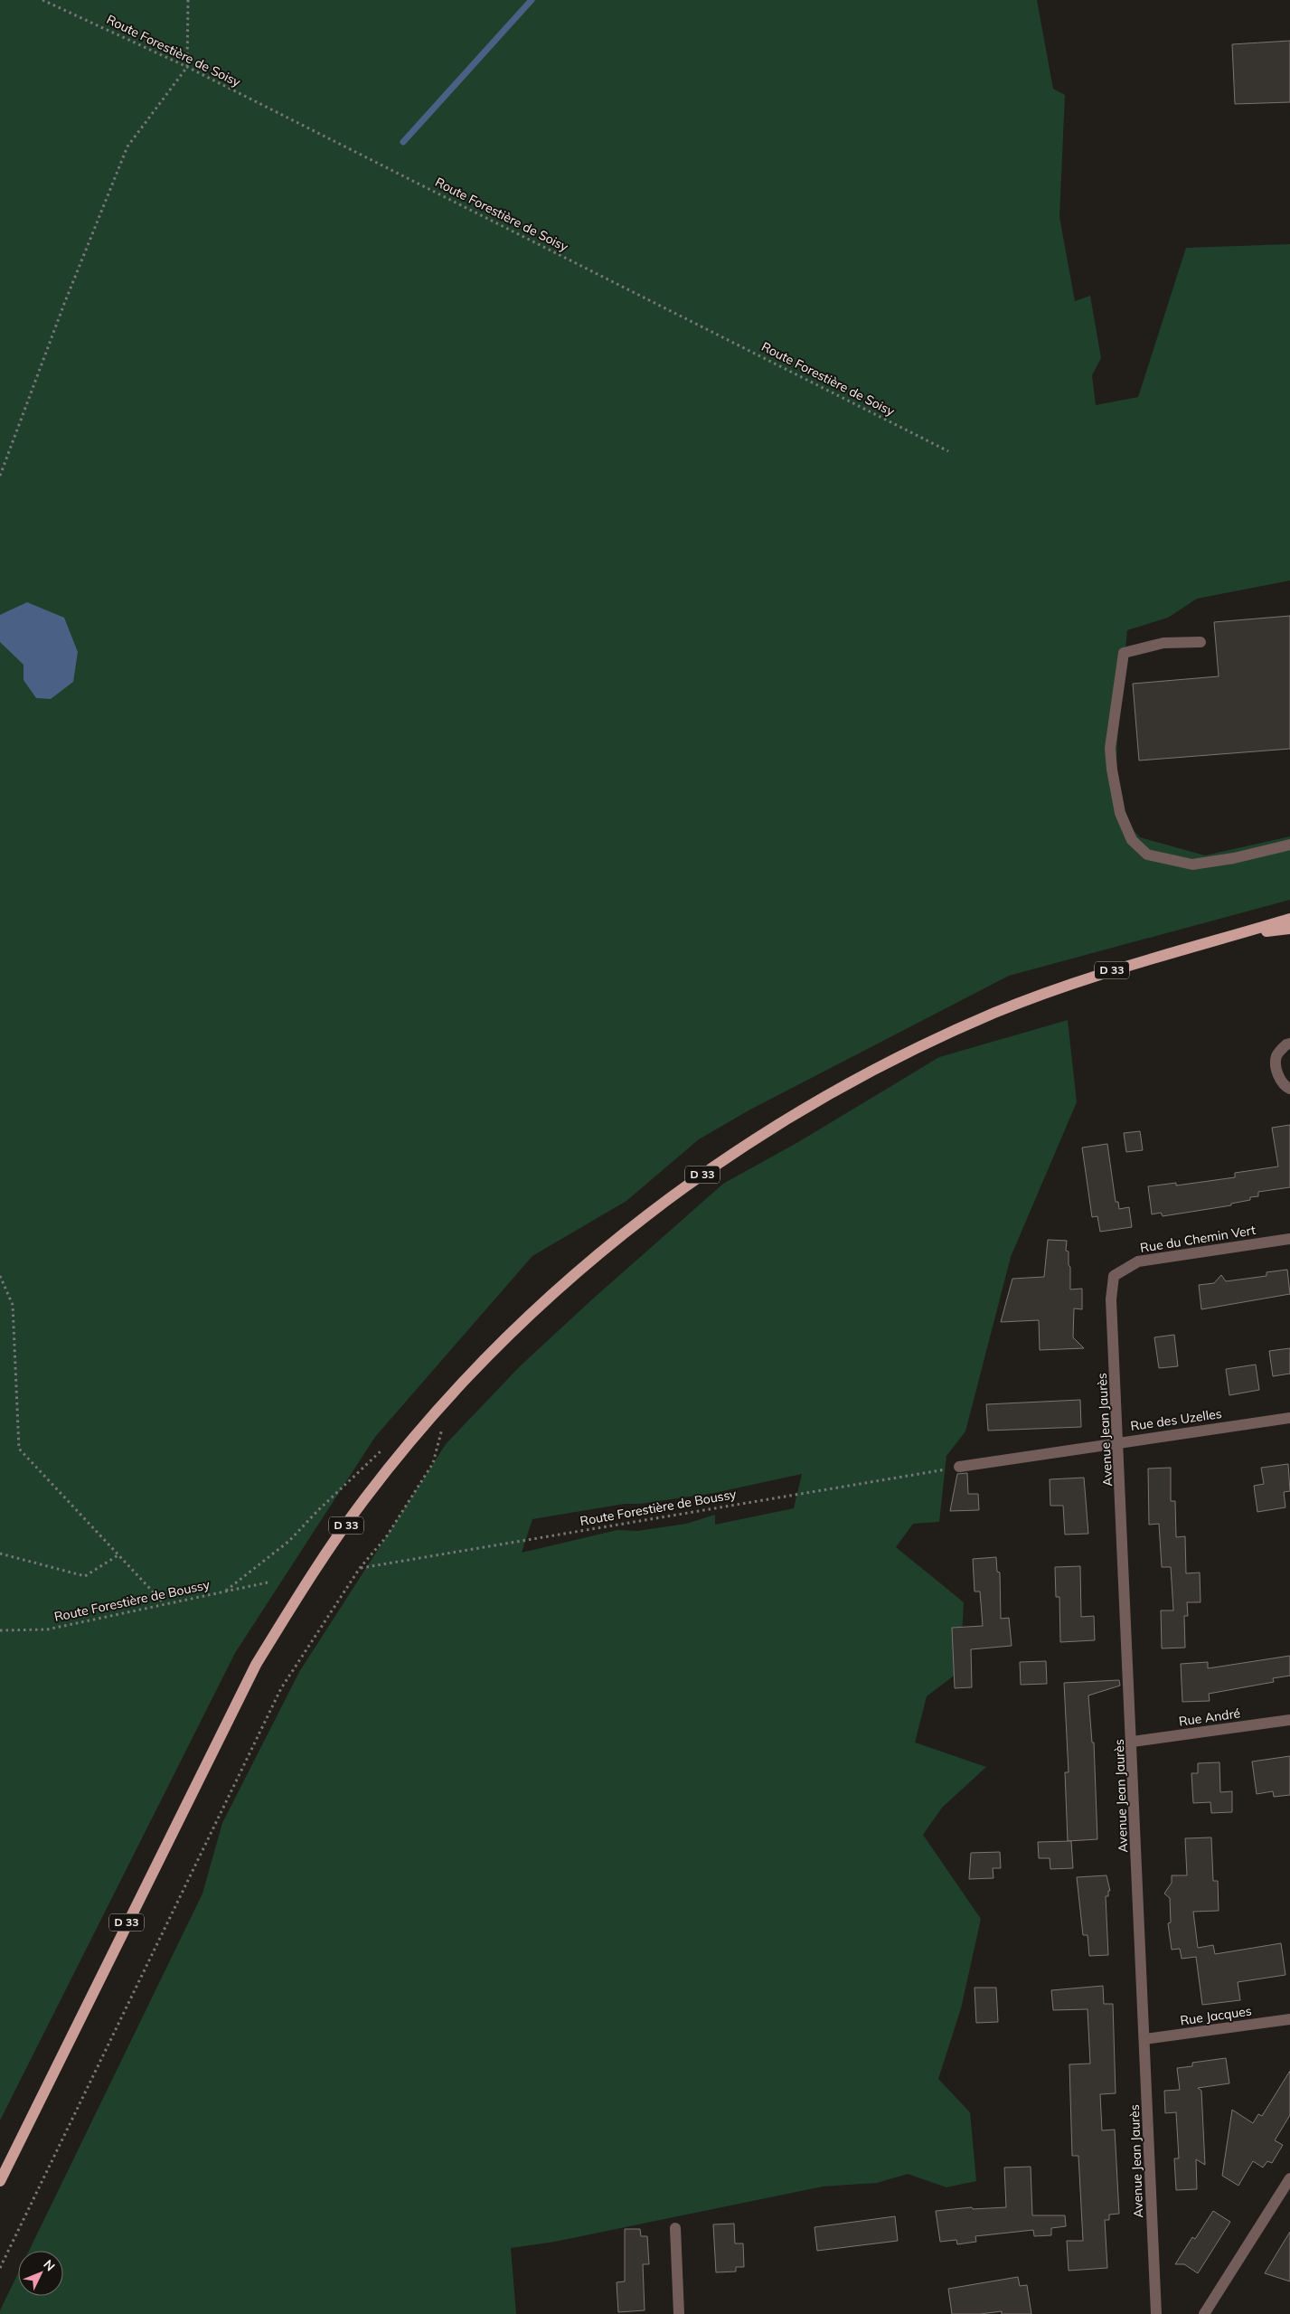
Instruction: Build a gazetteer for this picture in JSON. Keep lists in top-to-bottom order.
{
  "streets": {
    "main road": ["D 33"],
    "street": [
      "Rue du Chemin Vert",
      "Rue des Uzelles",
      "Avenue Jean Jaurès",
      "Rue André",
      "Rue Jacques"
    ],
    "path": ["Route Forestière de Soisy", "Route Forestière de Boussy"]
  },
  "crossings": [
    ["Rue du Chemin Vert", "Avenue Jean Jaurès"],
    ["Rue des Uzelles", "Avenue Jean Jaurès"],
    ["Rue des Uzelles", "Route Forestière de Boussy"],
    ["Avenue Jean Jaurès", "Rue André"],
    ["Avenue Jean Jaurès", "Rue Jacques"]
  ],
  "north": "top right"
}
